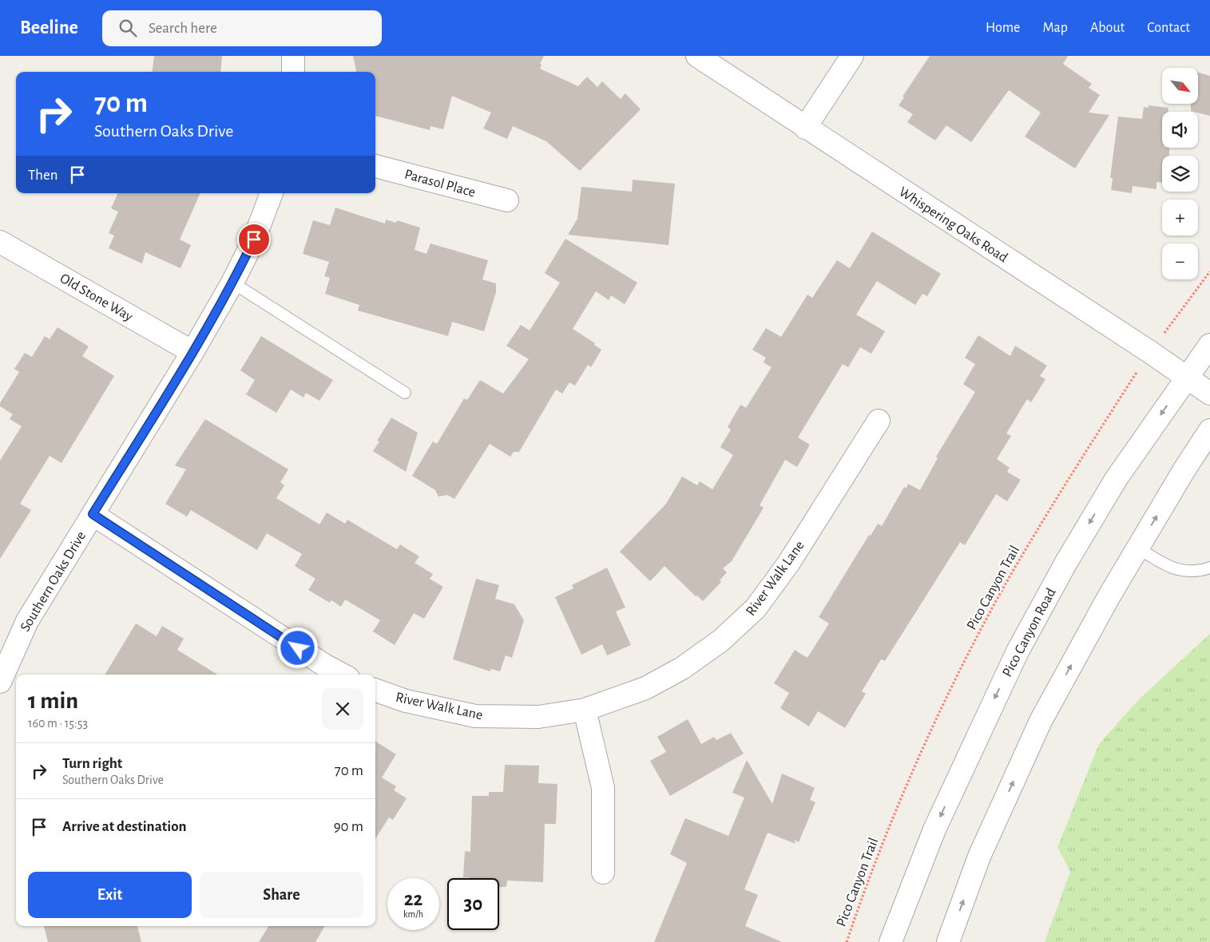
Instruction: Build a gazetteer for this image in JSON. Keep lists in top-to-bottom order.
{
  "streets": {
    "street": [
      "Parasol Place",
      "Whispering Oaks Road",
      "Old Stone Way",
      "River Walk Lane",
      "Southern Oaks Drive",
      "Pico Canyon Road"
    ],
    "path": ["Pico Canyon Trail"]
  },
  "crossings": [
    ["Whispering Oaks Road", "Pico Canyon Trail"],
    ["Whispering Oaks Road", "Pico Canyon Road"],
    ["Old Stone Way", "Southern Oaks Drive"]
  ],
  "north": "bottom right",
  "page": {
    "header": "Beeline",
    "search": "Search here",
    "nav": [
      "Home",
      "Map",
      "About",
      "Contact"
    ],
    "map_buttons": ["+", "−"],
    "turn": ["70 m", "Southern Oaks Drive"],
    "then": "Then",
    "heading": ["1 min", "160 m · 15:53"],
    "list": [
      {
        "name": "Turn right",
        "note": "Southern Oaks Drive",
        "value": "70 m"
      },
      {
        "name": "Arrive at destination",
        "value": "90 m"
      }
    ],
    "buttons": ["Exit", "Share"],
    "speed": "22 km/h",
    "limit": "30"
  }
}
